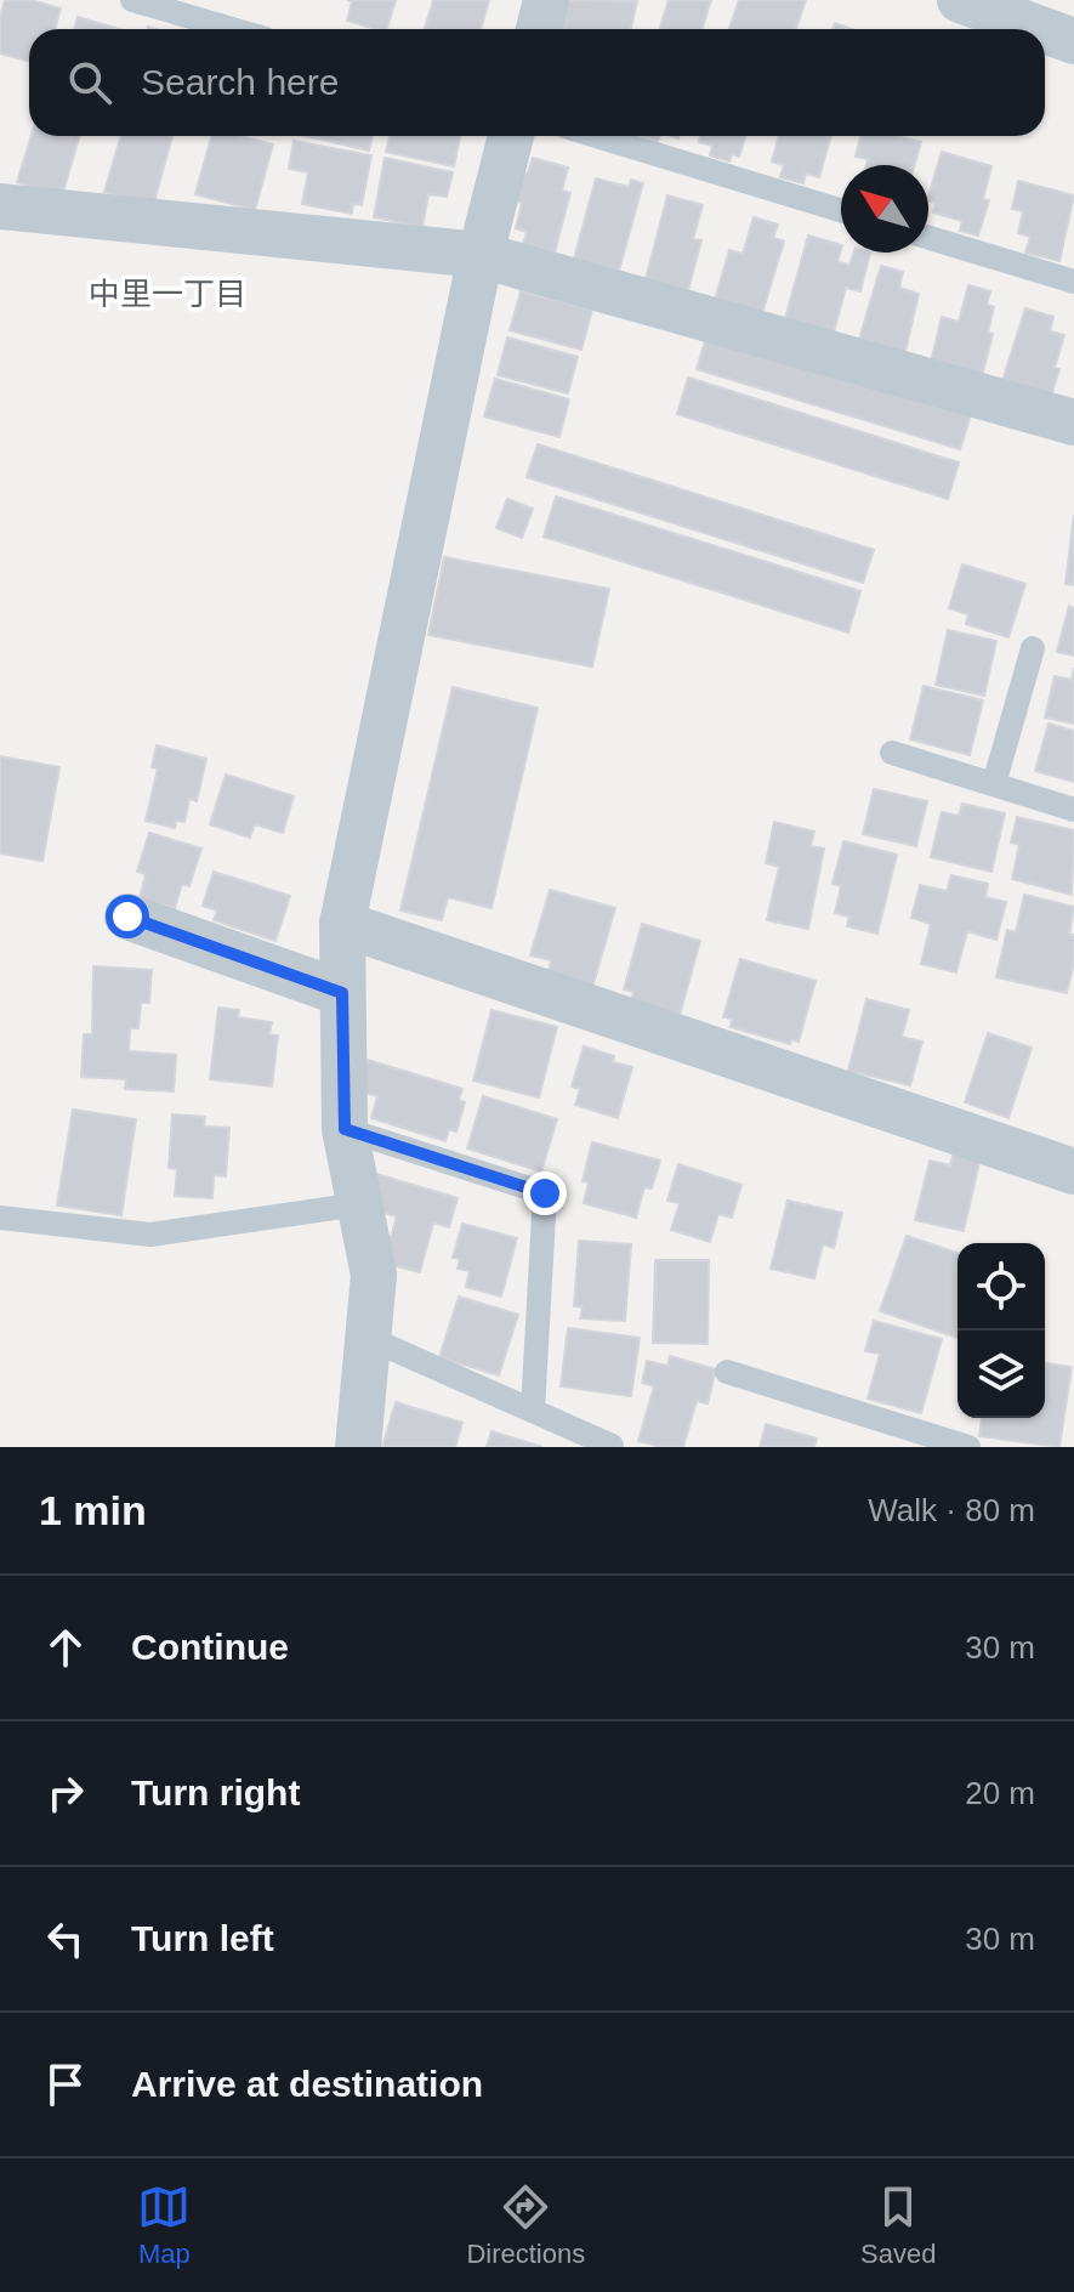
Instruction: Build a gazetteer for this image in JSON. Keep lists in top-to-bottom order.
{
  "districts": ["中里一丁目"],
  "north": "top left",
  "page": {
    "search": "Search here",
    "heading": ["1 min", "Walk · 80 m"],
    "list": [
      ["Continue", "30 m"],
      ["Turn right", "20 m"],
      ["Turn left", "30 m"],
      "Arrive at destination"
    ],
    "nav": ["Map", "Directions", "Saved"]
  }
}
